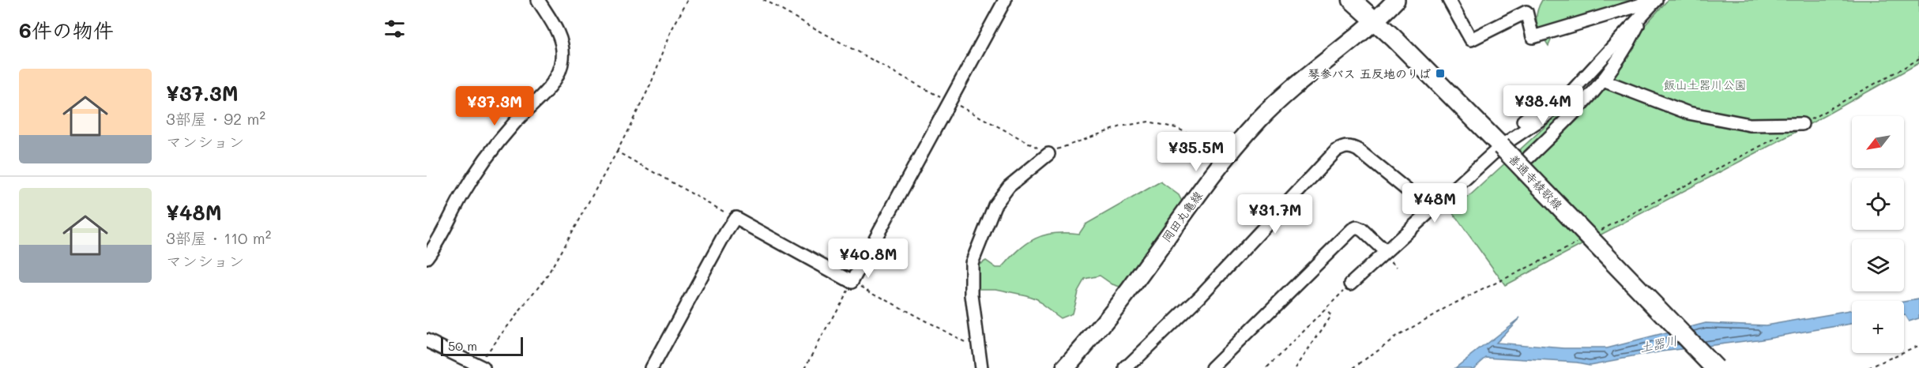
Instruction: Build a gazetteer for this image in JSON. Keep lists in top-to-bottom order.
{
  "streets": {
    "main road": ["善通寺綾歌線", "岡田丸亀線"]
  },
  "crossings": [
    ["善通寺綾歌線", "岡田丸亀線"]
  ],
  "water": ["土器川"],
  "parks": ["飯山土器川公園"],
  "places": {
    "transit": ["琴参バス 五反地のりば"]
  },
  "scale_bar": "50 m",
  "north": "bottom left",
  "page": {
    "heading": "6件の物件",
    "list": [
      {
        "name": "¥37.3M",
        "note": "3部屋 · 92 m² · マンション"
      },
      {
        "name": "¥48M",
        "note": "3部屋 · 110 m² · マンション"
      }
    ],
    "price": [
      "¥38.4M",
      "¥37.3M",
      "¥35.5M",
      "¥48M",
      "¥31.7M",
      "¥40.8M"
    ],
    "map_buttons": "+",
    "scale": "50 m"
  }
}
